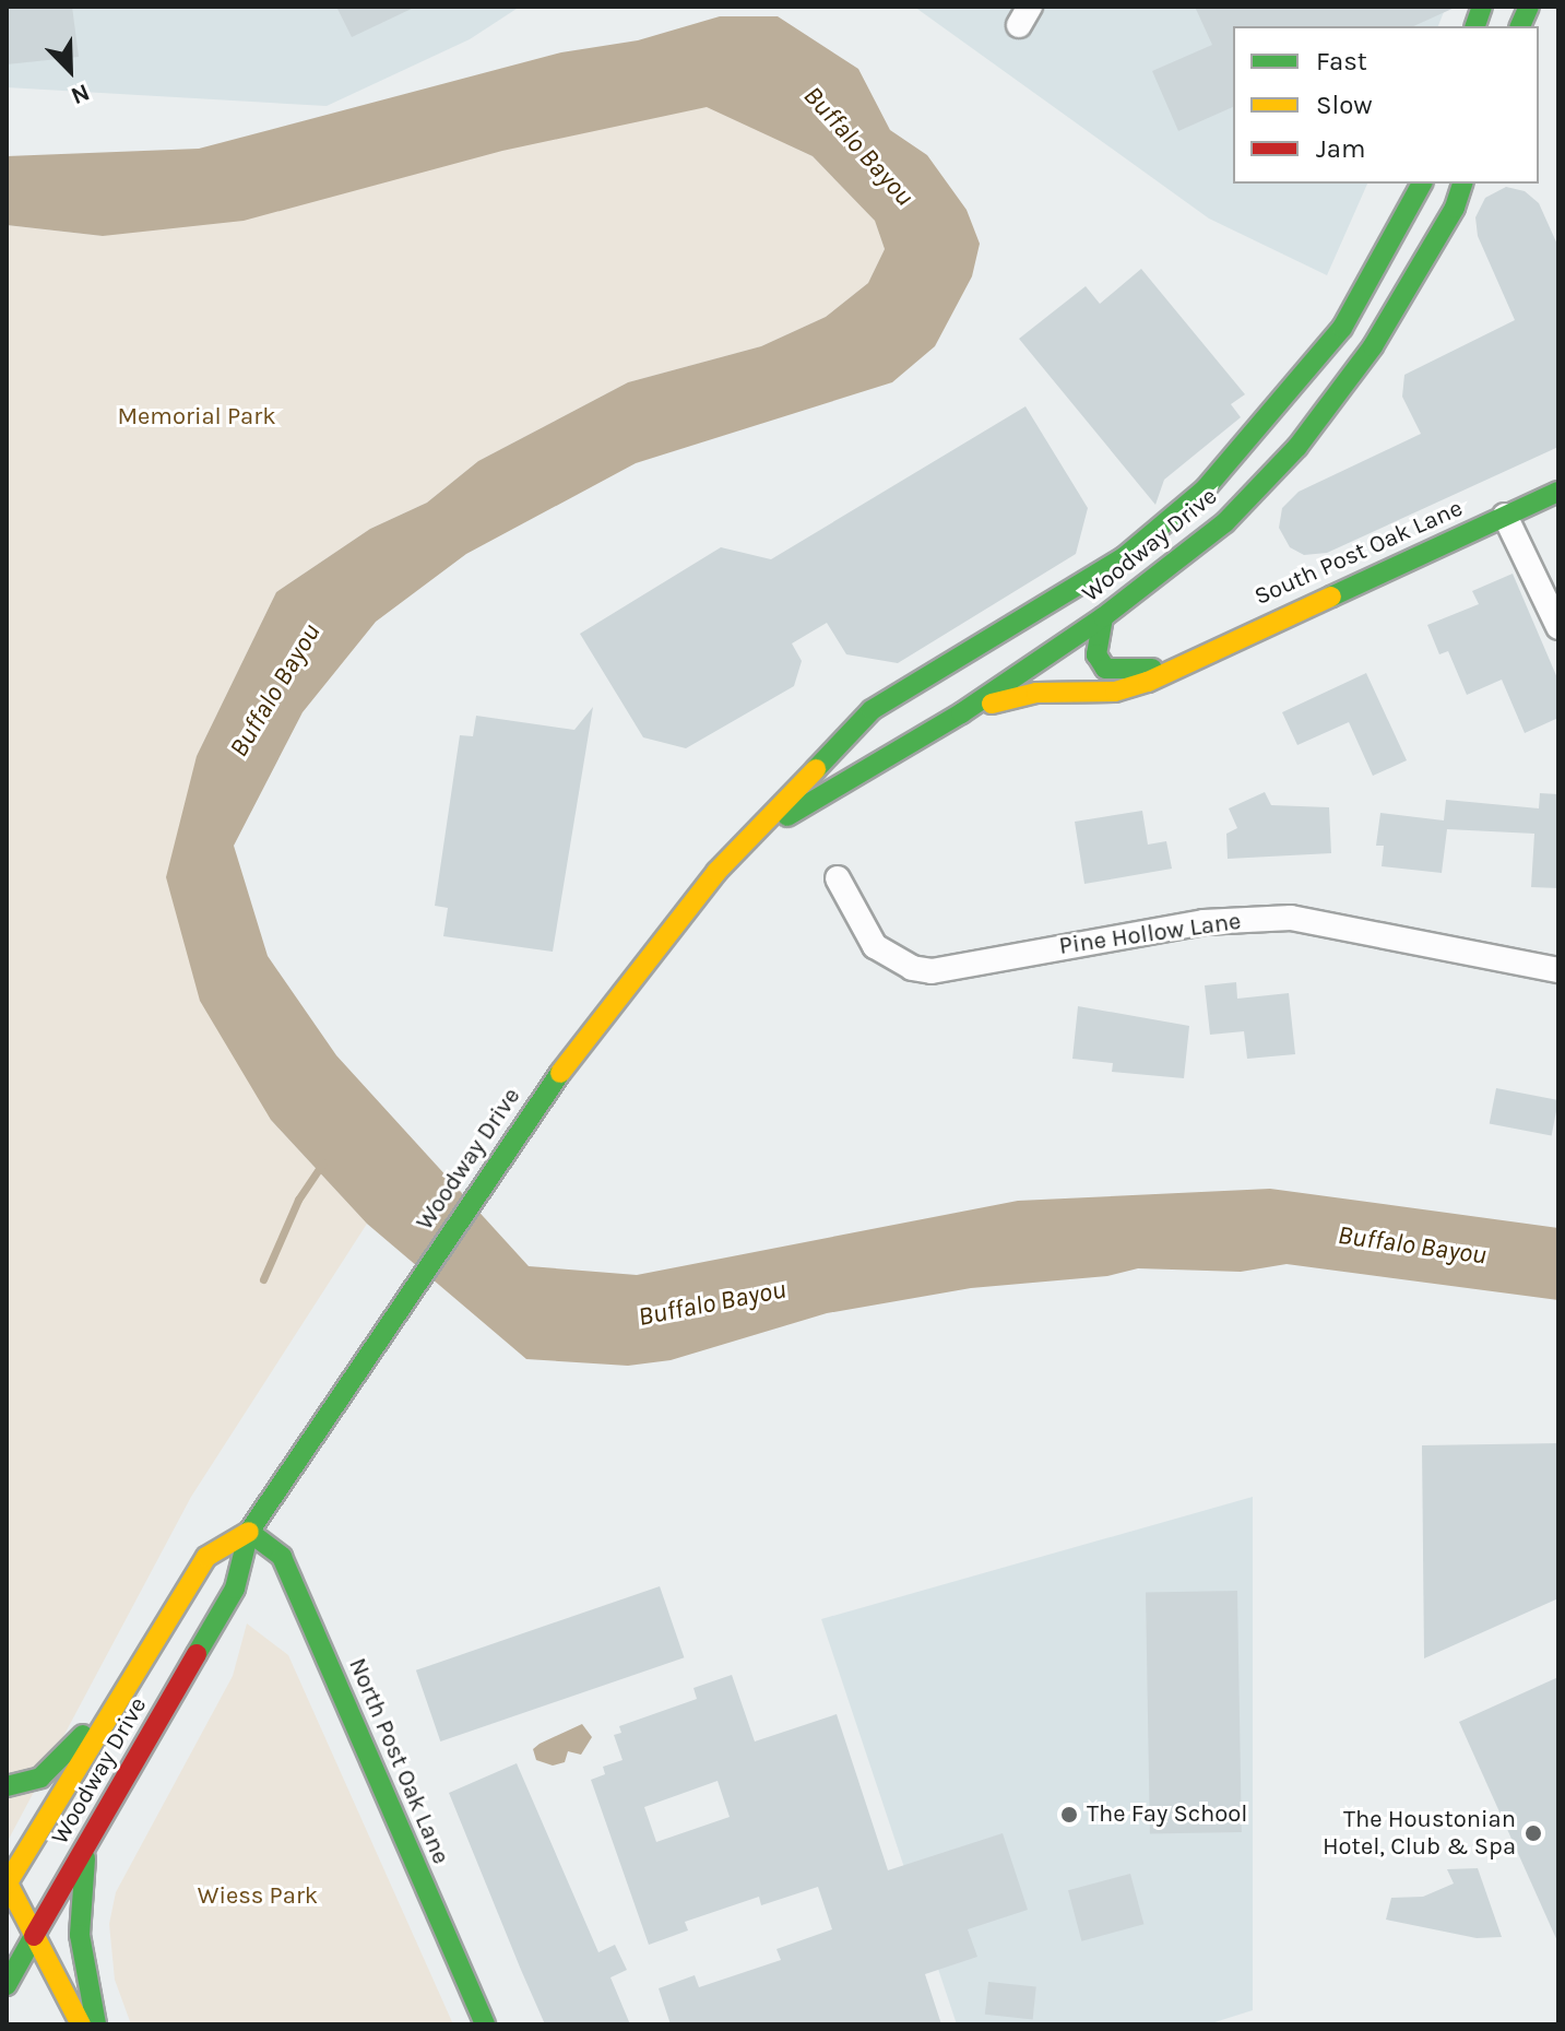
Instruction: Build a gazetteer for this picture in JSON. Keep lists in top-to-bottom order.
{
  "streets": {
    "main road": ["Woodway Drive", "South Post Oak Lane", "North Post Oak Lane"],
    "street": ["Pine Hollow Lane"]
  },
  "crossings": [
    ["Woodway Drive", "South Post Oak Lane"],
    ["Woodway Drive", "North Post Oak Lane"]
  ],
  "water": ["Buffalo Bayou"],
  "parks": ["Memorial Park", "Wiess Park"],
  "places": ["The Fay School", "The Houstonian Hotel, Club & Spa"],
  "legend": ["Fast", "Slow", "Jam"],
  "north": "bottom right"
}
